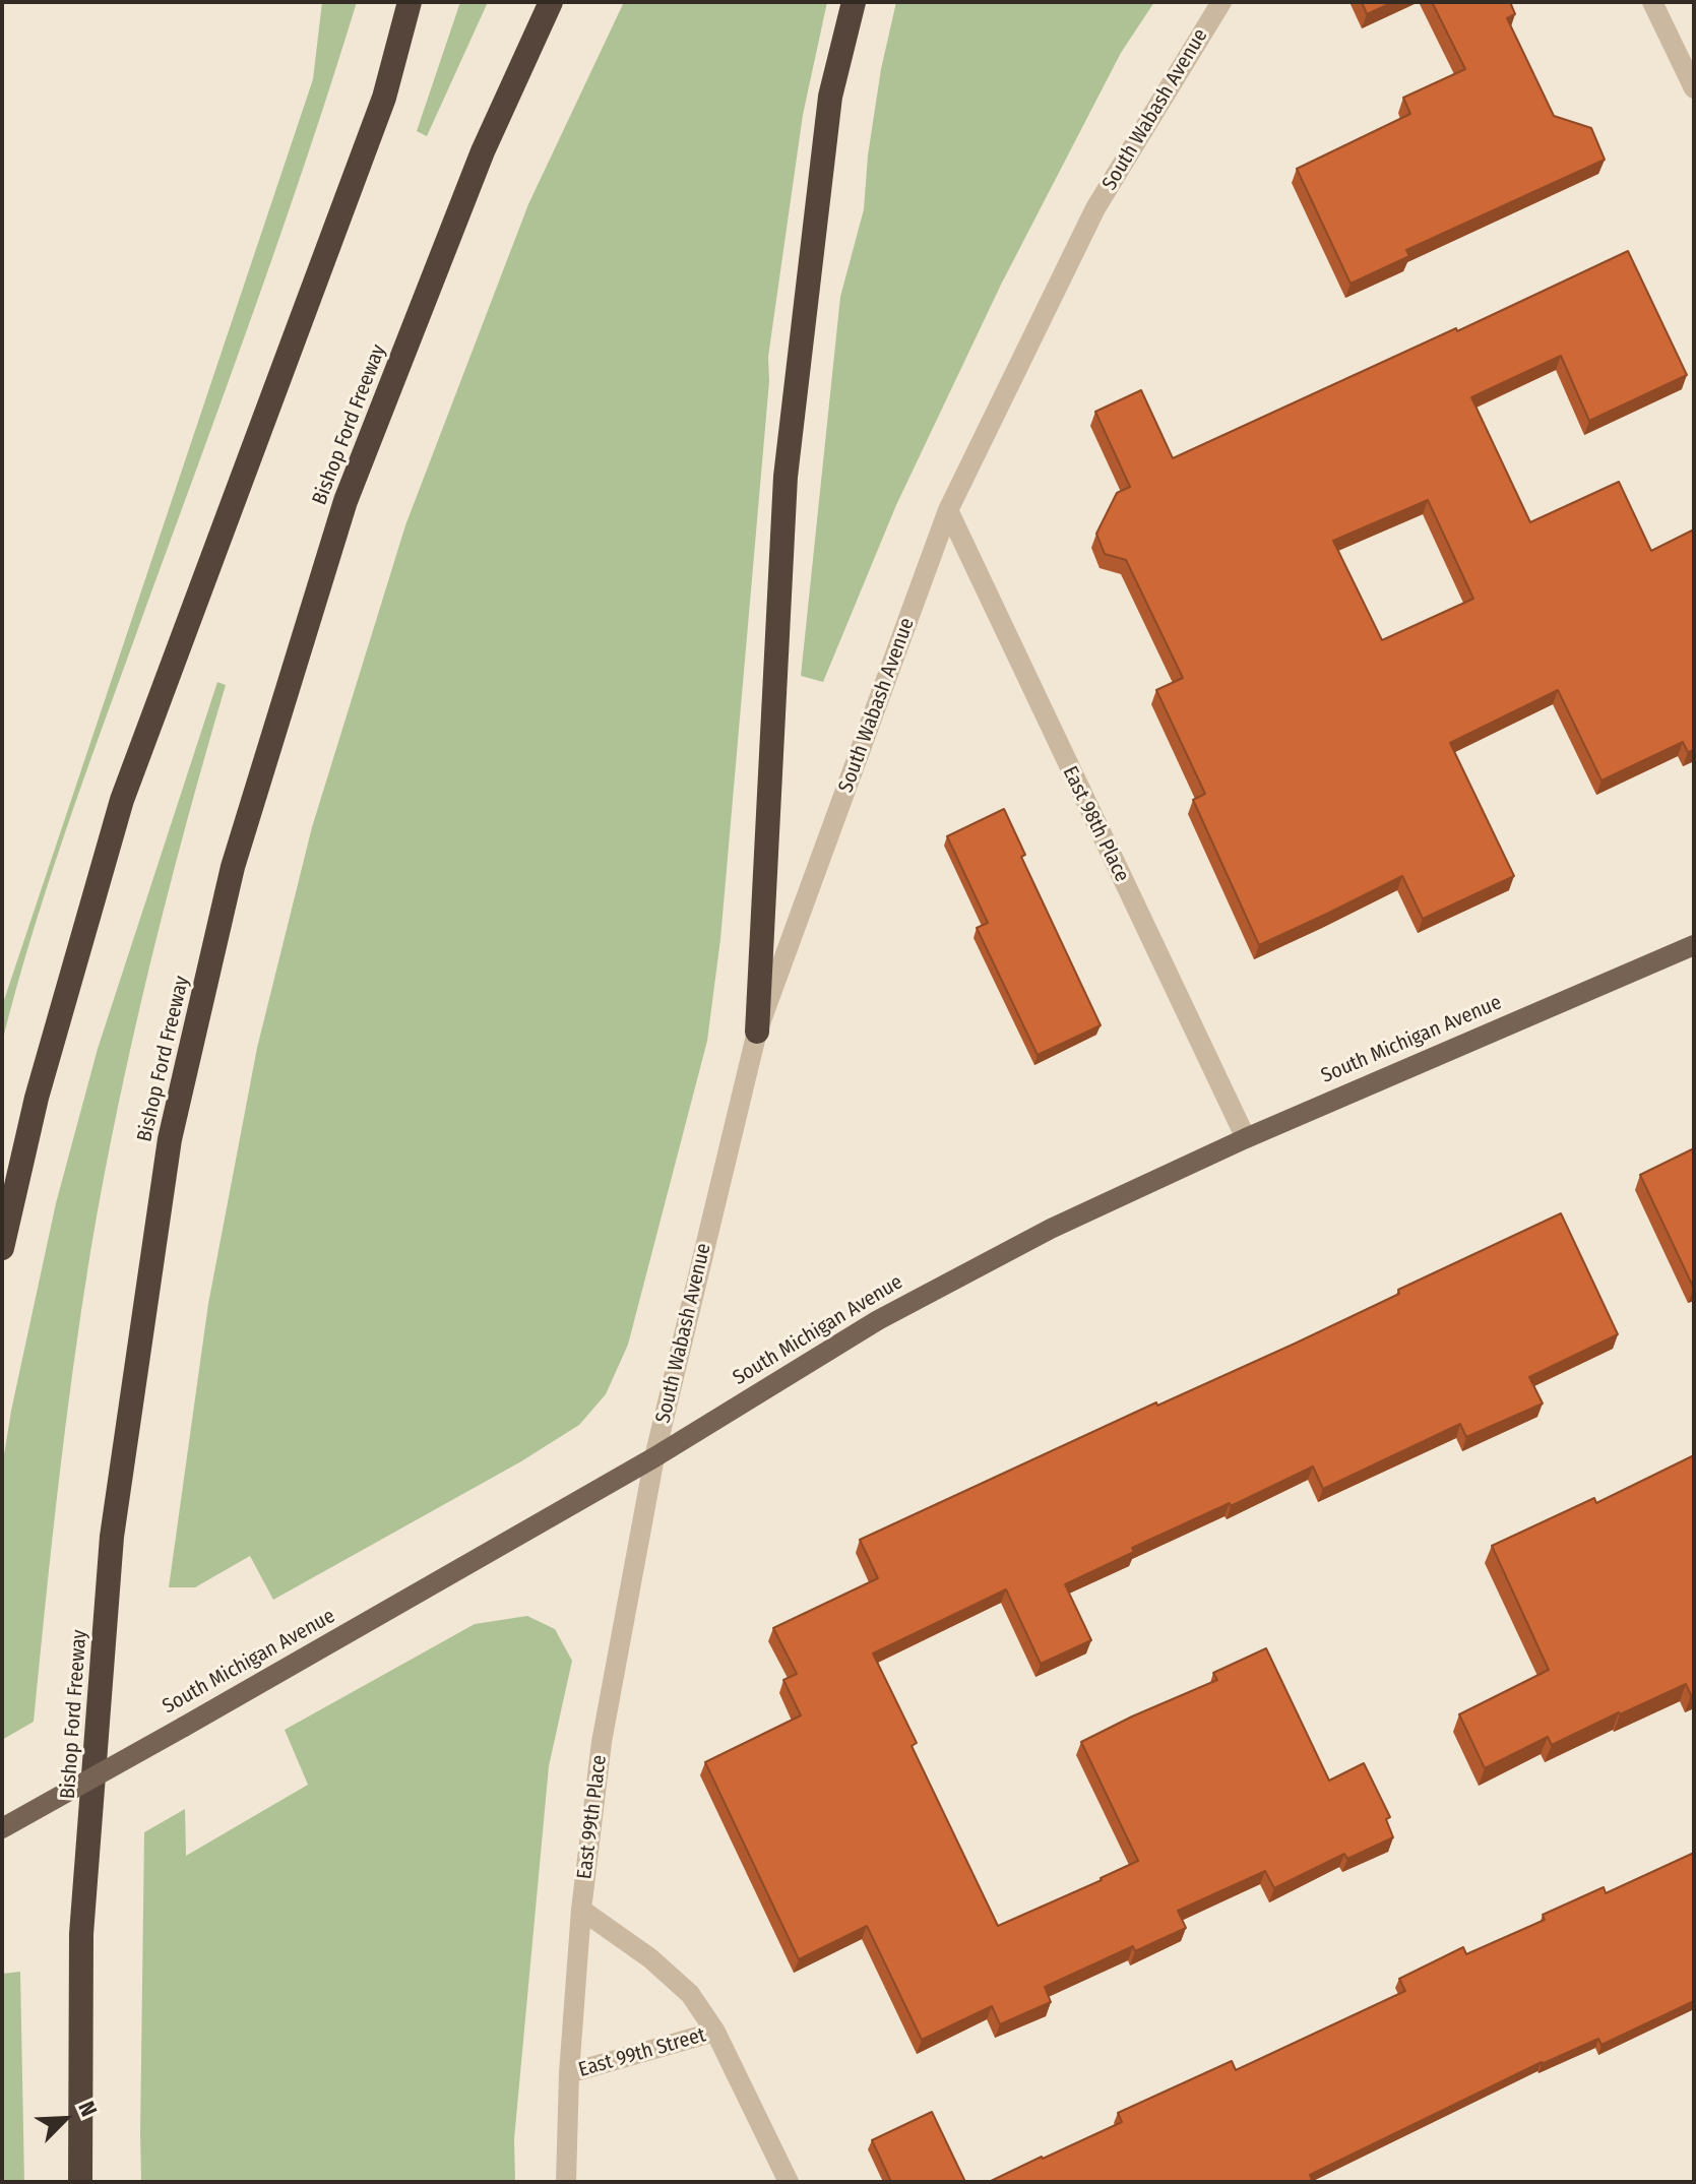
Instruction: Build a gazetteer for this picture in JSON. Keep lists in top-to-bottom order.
{
  "streets": {
    "highway": ["Bishop Ford Freeway"],
    "main road": ["South Michigan Avenue"],
    "street": [
      "South Wabash Avenue",
      "East 98th Place",
      "East 99th Place",
      "East 99th Street"
    ]
  },
  "crossings": [
    ["South Wabash Avenue", "East 98th Place"],
    ["South Wabash Avenue", "South Michigan Avenue"],
    ["South Wabash Avenue", "East 99th Place"],
    ["East 98th Place", "South Michigan Avenue"],
    ["South Michigan Avenue", "East 99th Place"],
    ["East 99th Place", "East 99th Street"]
  ],
  "north": "top right"
}
